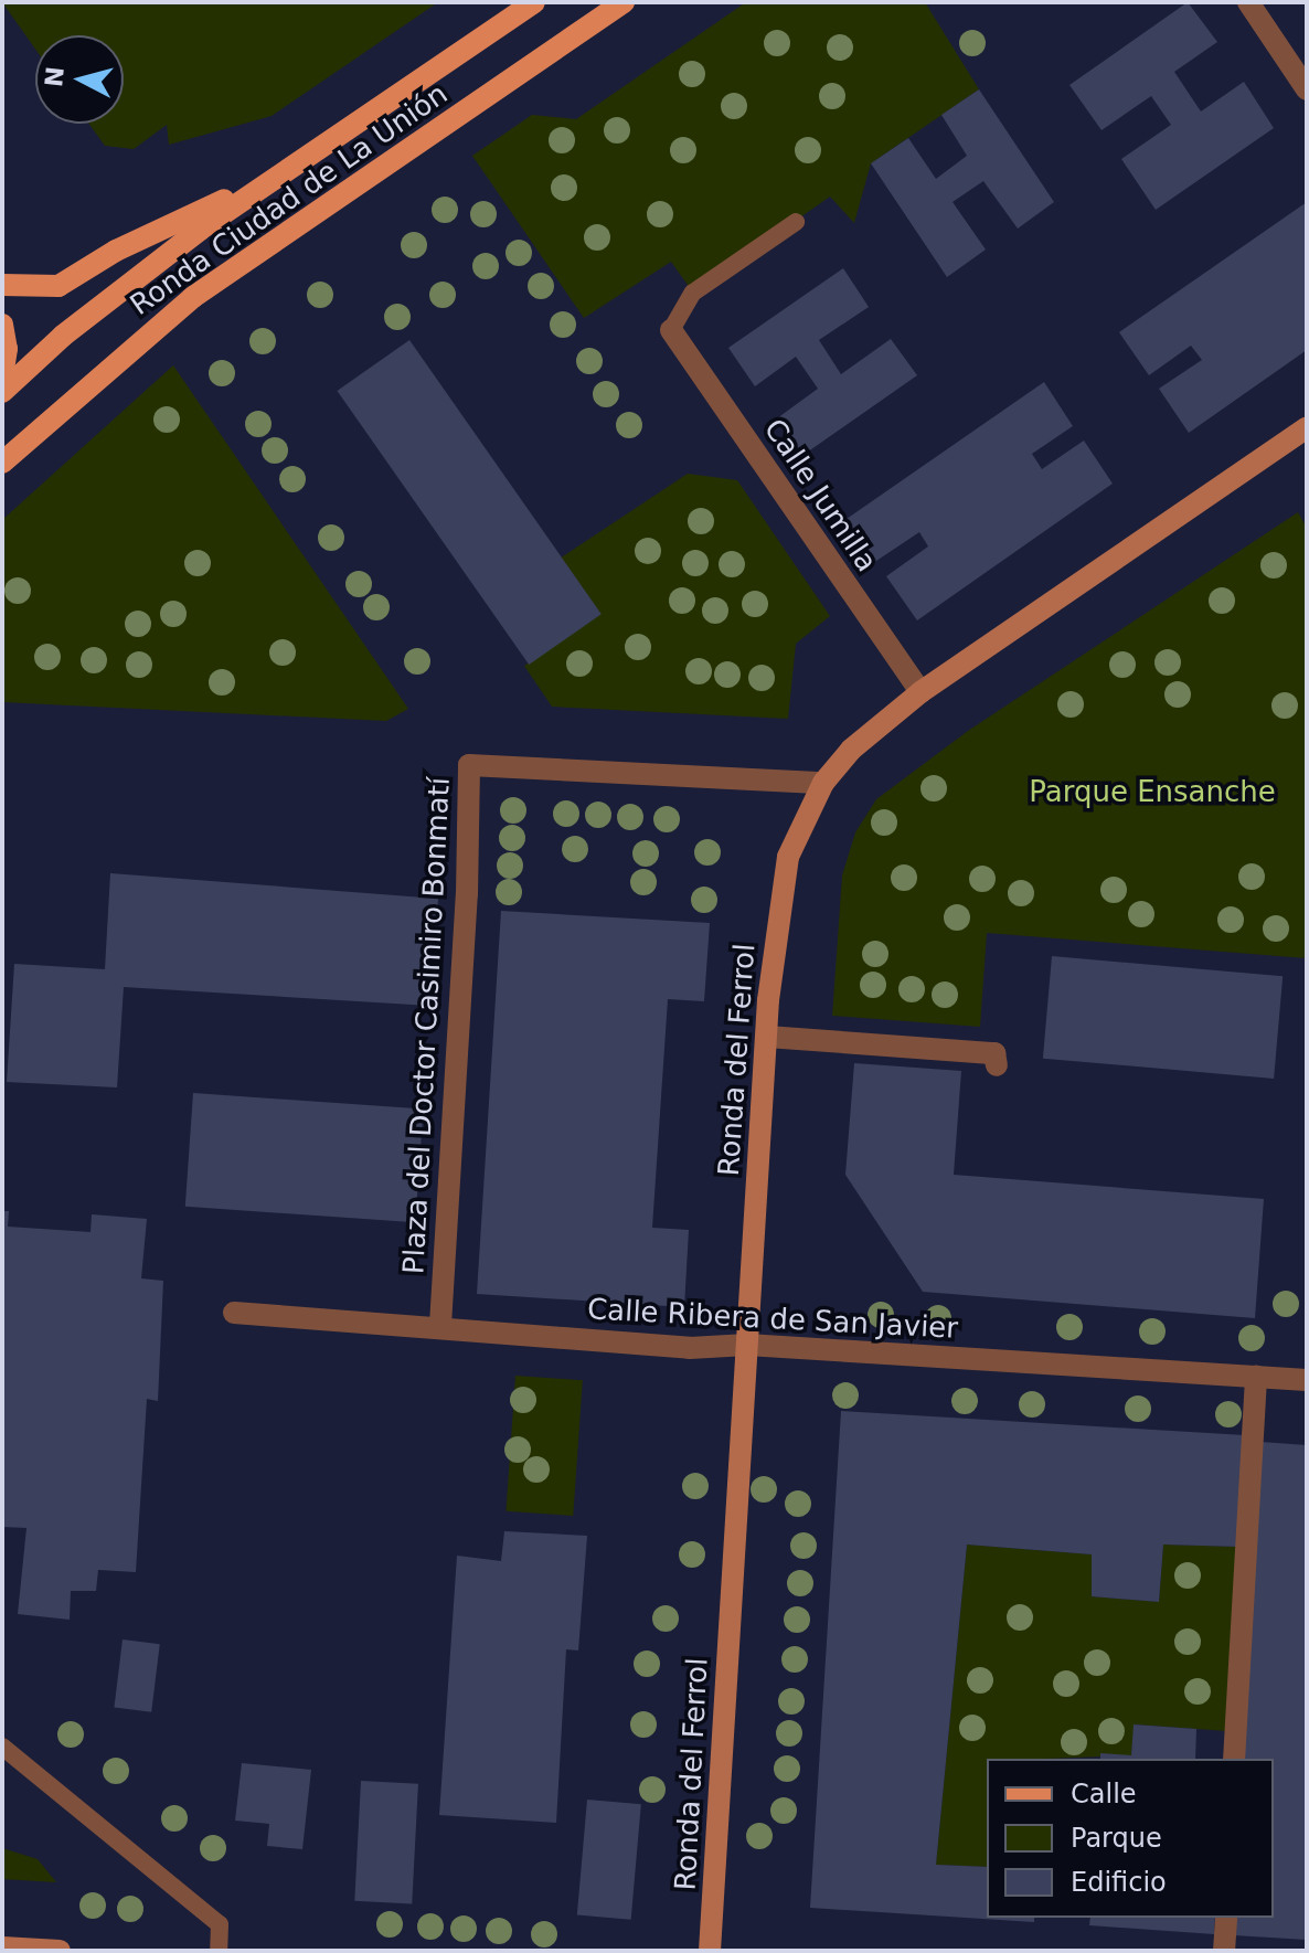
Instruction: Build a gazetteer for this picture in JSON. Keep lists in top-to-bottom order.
{
  "streets": {
    "main road": ["Ronda Ciudad de La Unión"],
    "street": [
      "Calle Jumilla",
      "Plaza del Doctor Casimiro Bonmatí",
      "Ronda del Ferrol",
      "Calle Ribera de San Javier"
    ]
  },
  "crossings": [
    ["Calle Jumilla", "Ronda del Ferrol"],
    ["Plaza del Doctor Casimiro Bonmatí", "Ronda del Ferrol"],
    ["Plaza del Doctor Casimiro Bonmatí", "Calle Ribera de San Javier"],
    ["Ronda del Ferrol", "Calle Ribera de San Javier"]
  ],
  "parks": ["Parque Ensanche"],
  "legend": ["Calle", "Parque", "Edificio"],
  "north": "left"
}
